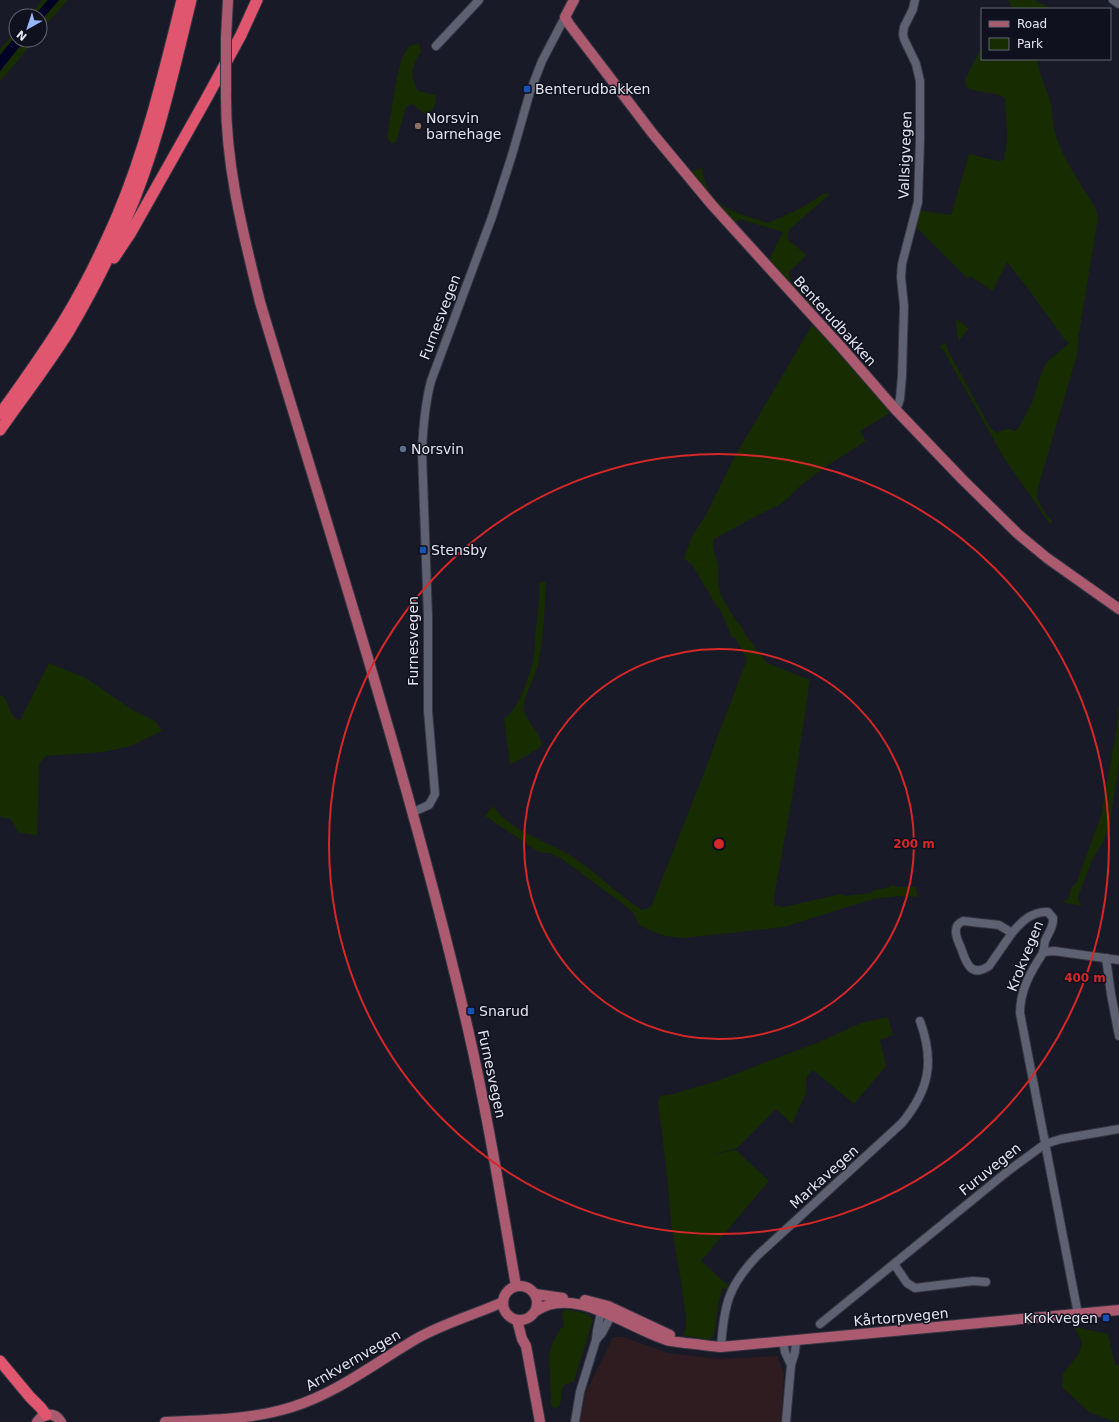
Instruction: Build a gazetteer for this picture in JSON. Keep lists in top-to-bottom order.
{
  "streets": {
    "main road": [
      "Furnesvegen",
      "Benterudbakken",
      "Kårtorpvegen",
      "Arnkvernvegen"
    ],
    "street": [
      "Vallsigvegen",
      "Krokvegen",
      "Furuvegen",
      "Markavegen"
    ]
  },
  "crossings": [
    ["Vallsigvegen", "Benterudbakken"],
    ["Furnesvegen", "Benterudbakken"],
    ["Furnesvegen", "Kårtorpvegen"],
    ["Furnesvegen", "Arnkvernvegen"],
    ["Krokvegen", "Furuvegen"],
    ["Krokvegen", "Kårtorpvegen"],
    ["Markavegen", "Kårtorpvegen"],
    ["Kårtorpvegen", "Arnkvernvegen"]
  ],
  "places": {
    "transit": [
      "Benterudbakken",
      "Stensby",
      "Snarud",
      "Krokvegen"
    ],
    "other": ["Norsvin barnehage", "Norsvin"]
  },
  "legend": ["Road", "Park"],
  "north": "bottom left",
  "rings": ["200 m", "400 m"]
}
